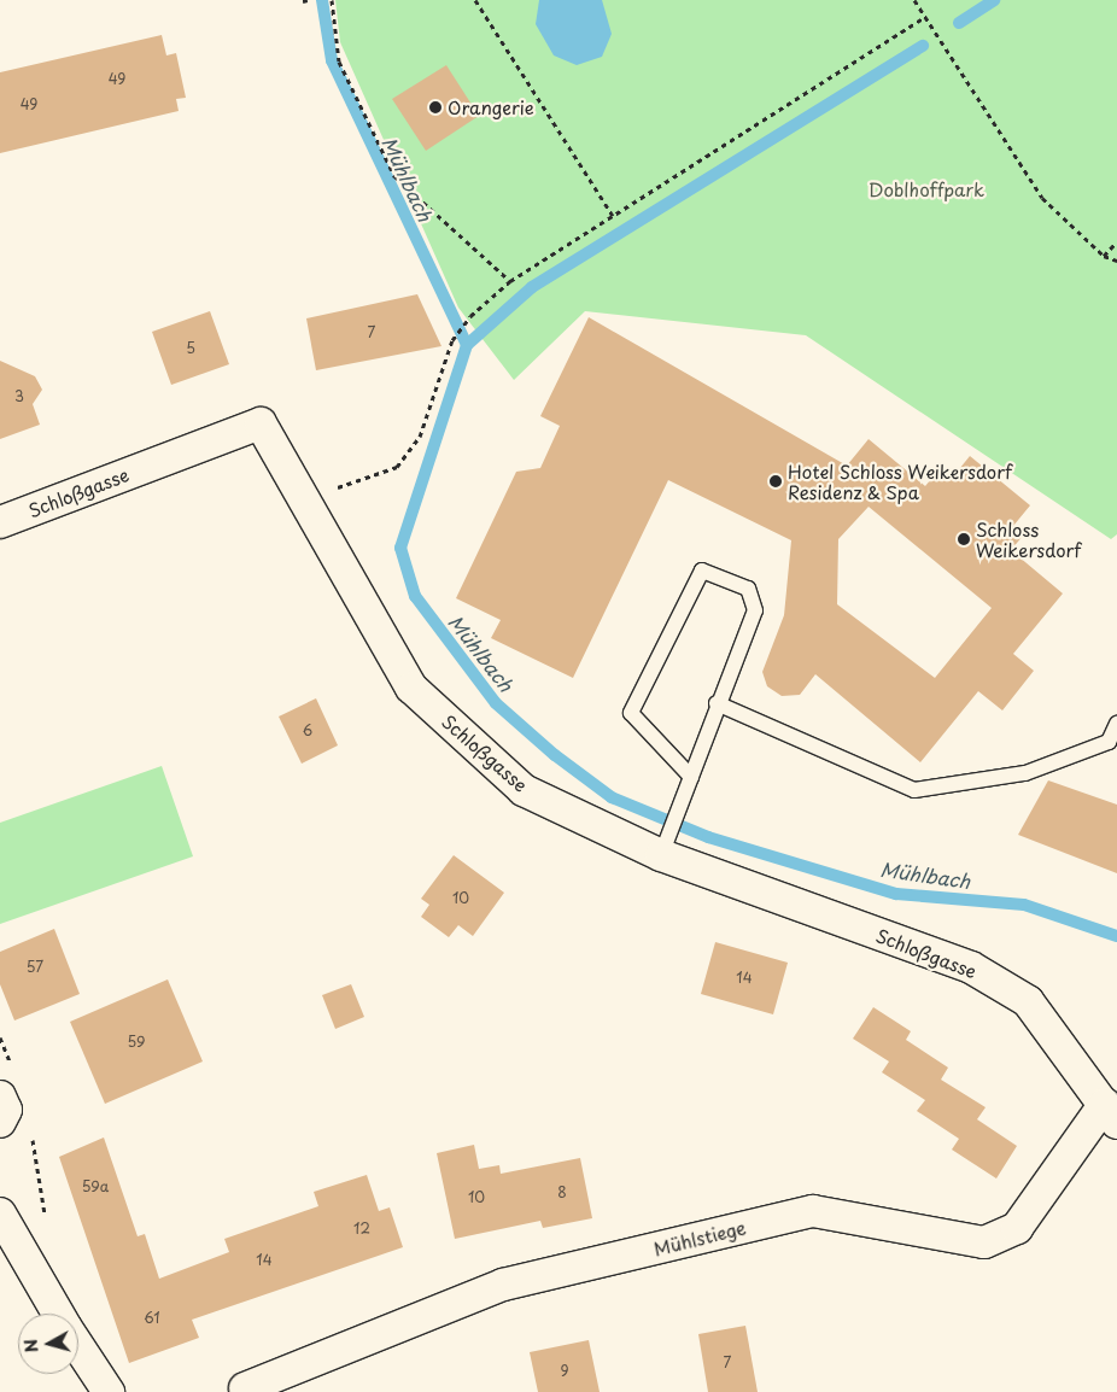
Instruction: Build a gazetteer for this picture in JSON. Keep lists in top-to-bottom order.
{
  "streets": {
    "street": ["Schloßgasse", "Mühlstiege"]
  },
  "crossings": [
    ["Schloßgasse", "Mühlstiege"]
  ],
  "water": ["Mühlbach"],
  "parks": ["Doblhoffpark"],
  "places": ["Orangerie", "Hotel Schloss Weikersdorf Residenz & Spa", "Schloss Weikersdorf"],
  "house_numbers": [
    "49",
    "49",
    "7",
    "5",
    "3",
    "6",
    "10",
    "57",
    "14",
    "59",
    "59a",
    "8",
    "10",
    "12",
    "14",
    "61",
    "7",
    "9"
  ],
  "north": "left"
}
